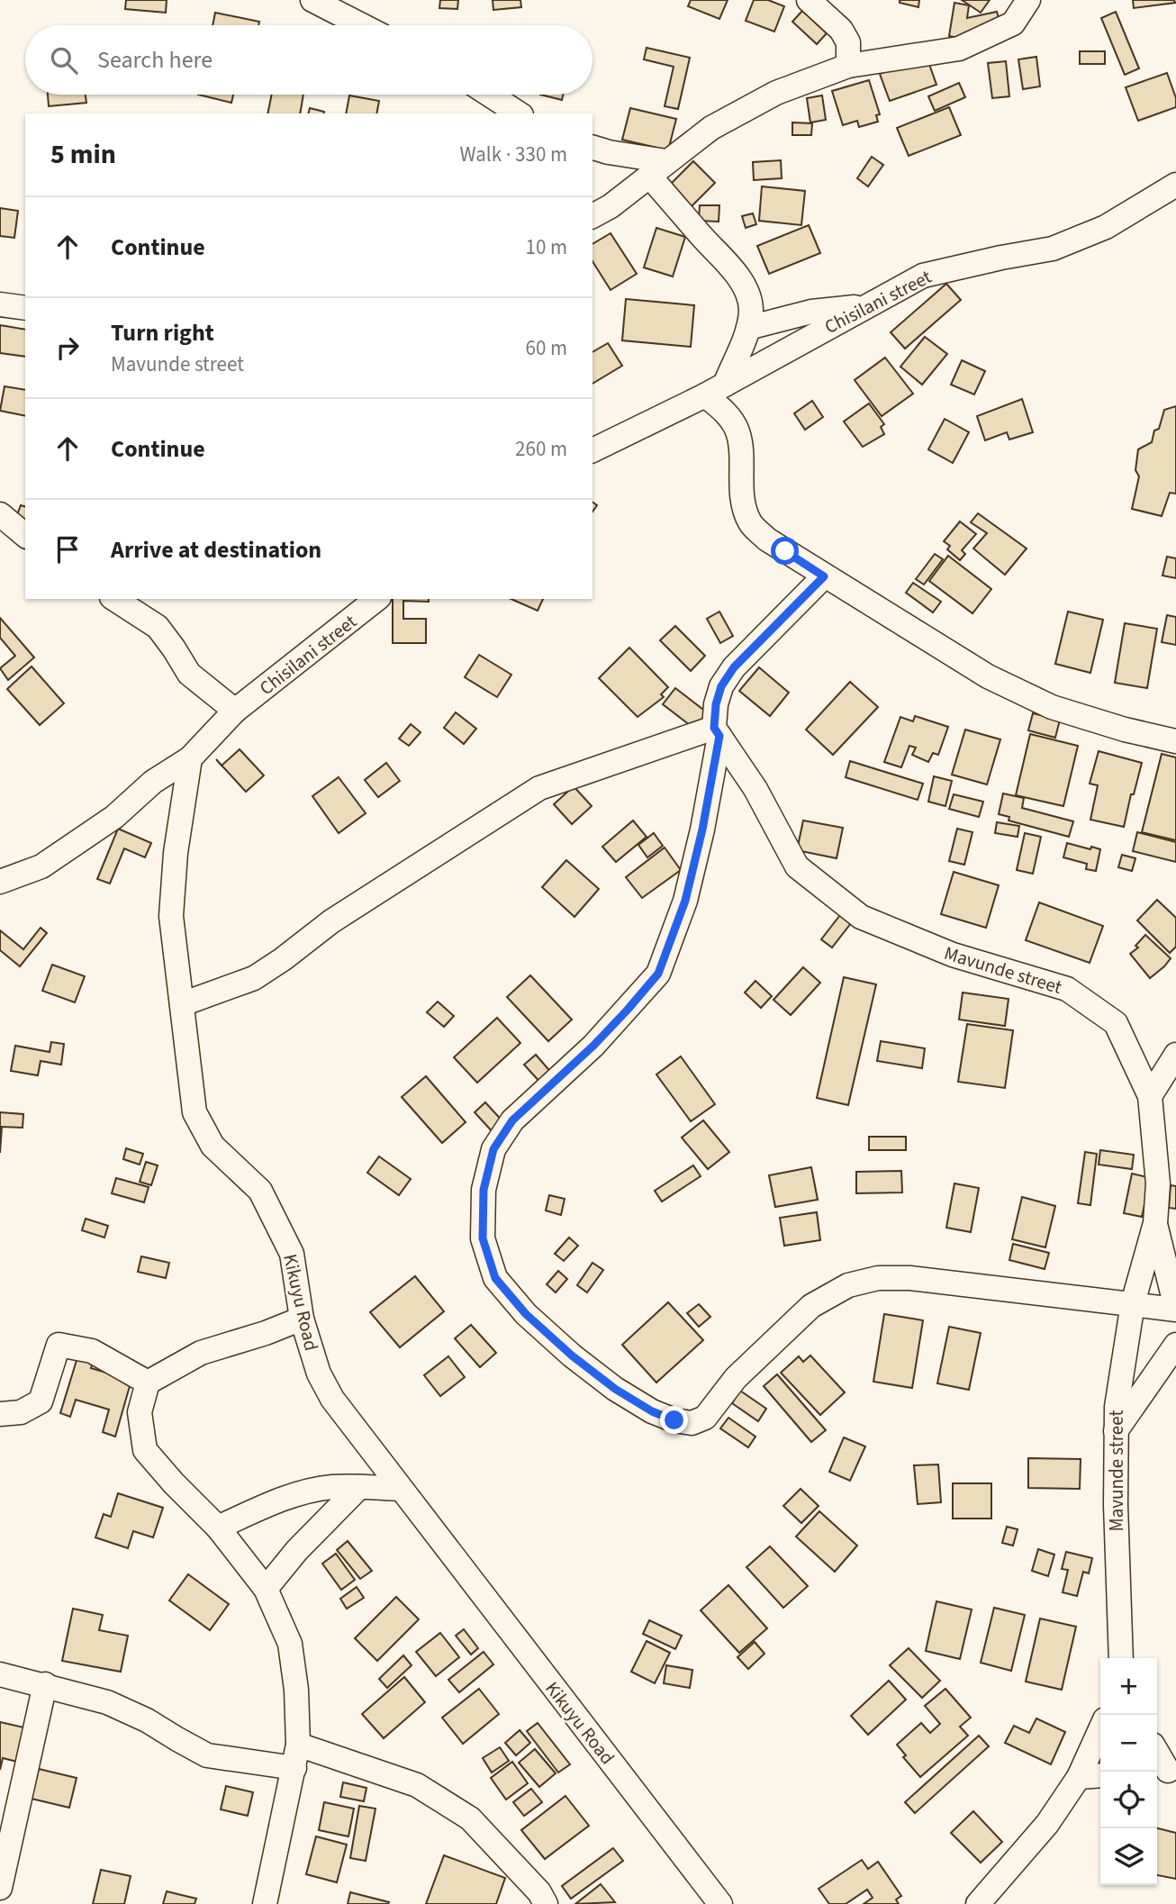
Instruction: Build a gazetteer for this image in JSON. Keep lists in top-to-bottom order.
{
  "streets": {
    "street": ["Chisilani street", "Mavunde street", "Kikuyu Road"]
  },
  "page": {
    "search": "Search here",
    "heading": ["5 min", "Walk · 330 m"],
    "list": [
      ["Continue", "10 m"],
      ["Turn right", "Mavunde street", "60 m"],
      ["Continue", "260 m"],
      "Arrive at destination"
    ],
    "map_buttons": ["+", "−"]
  }
}
